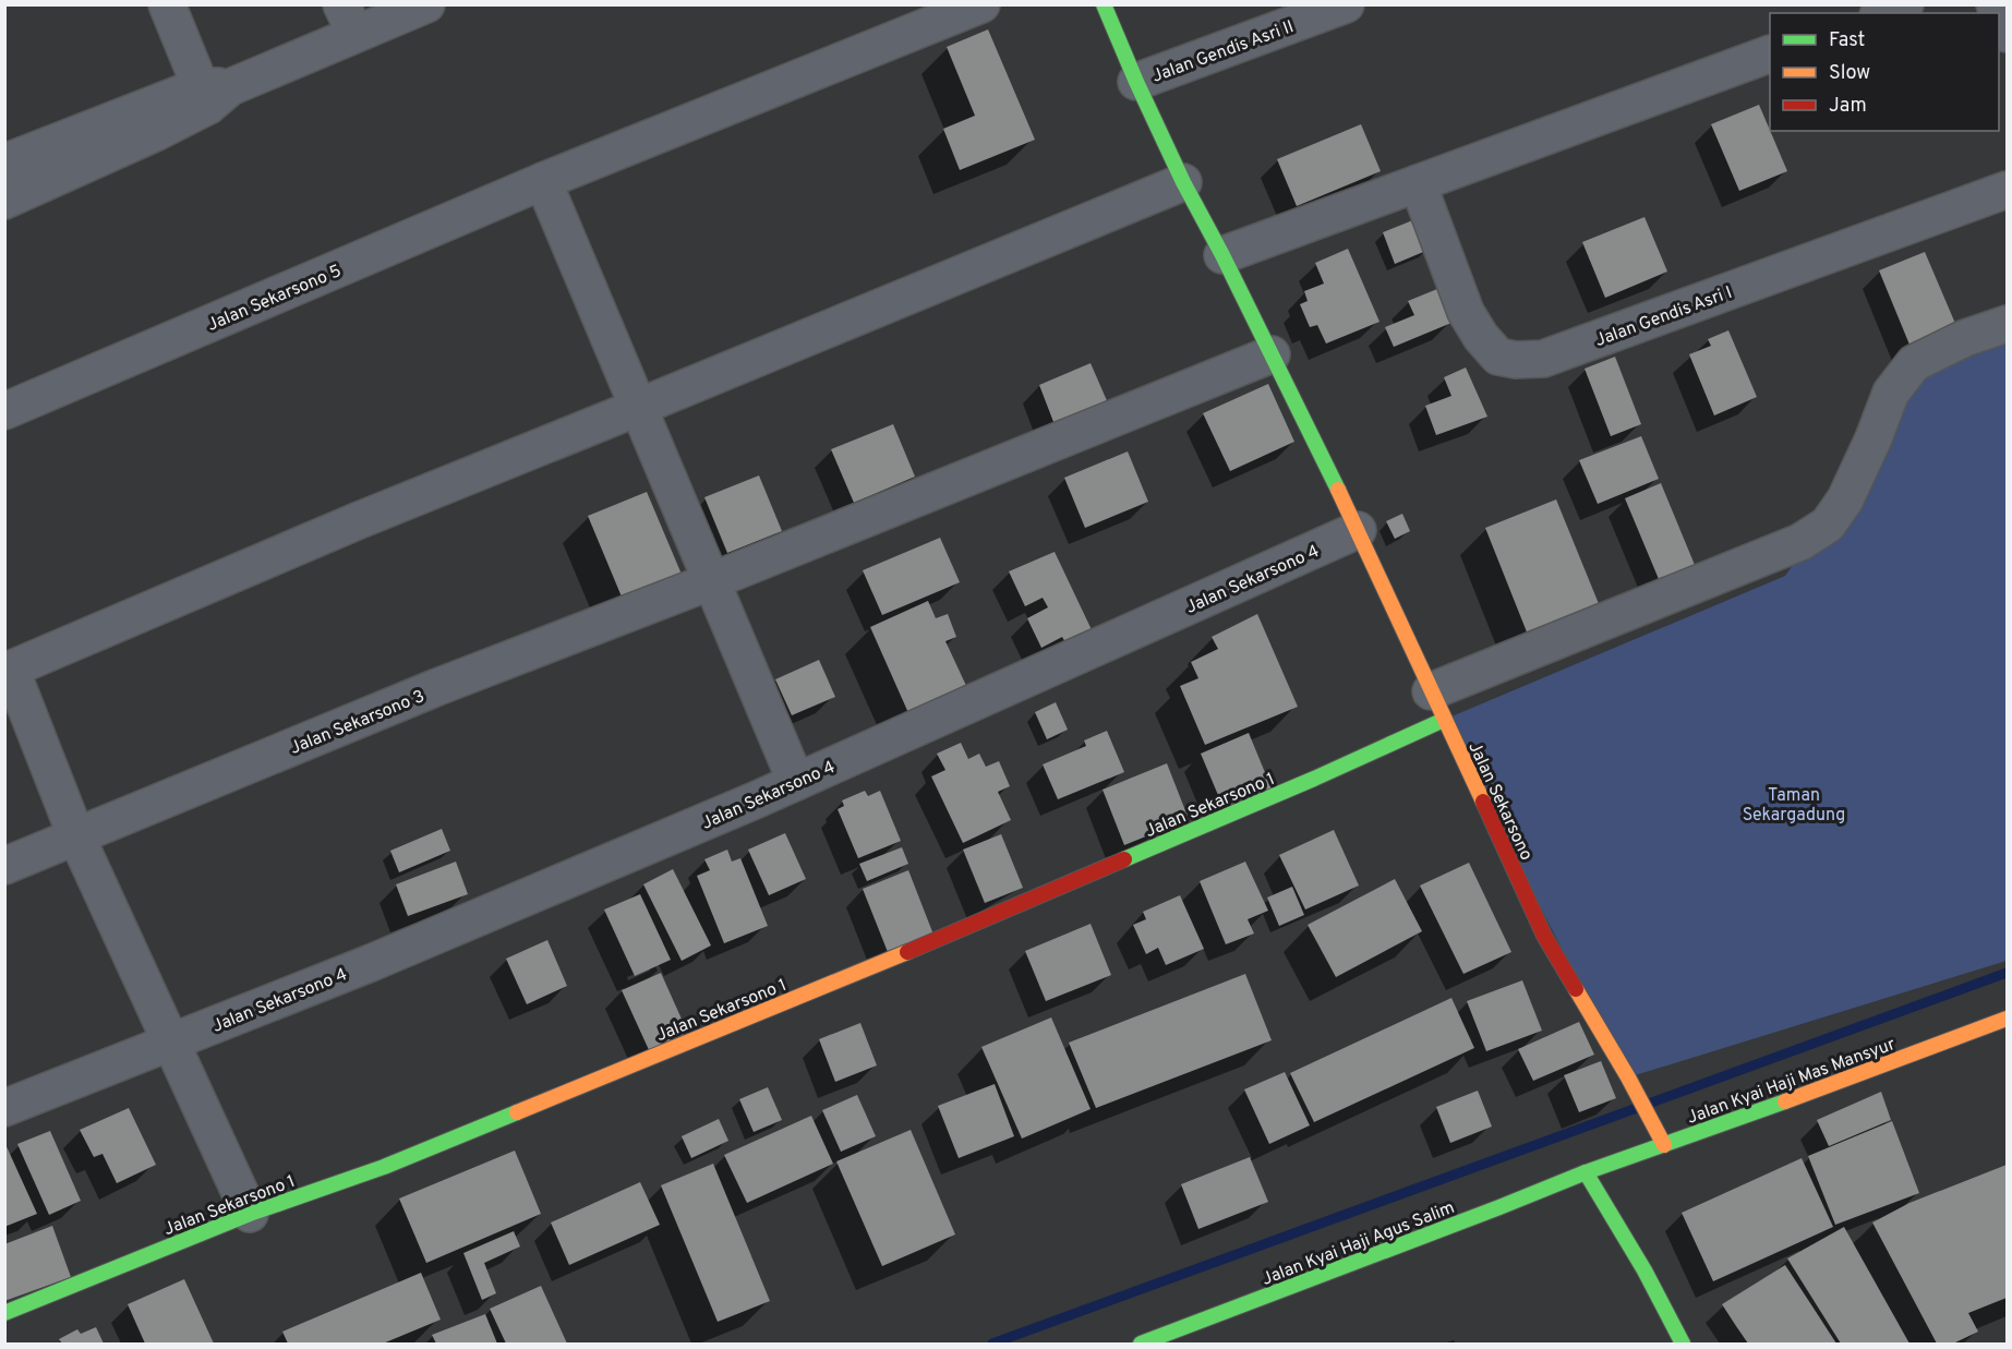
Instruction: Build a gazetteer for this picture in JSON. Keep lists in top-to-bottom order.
{
  "streets": {
    "street": [
      "Jalan Gendis Asri II",
      "Jalan Sekarsono 5",
      "Jalan Gendis Asri I",
      "Jalan Sekarsono 4",
      "Jalan Sekarsono 3",
      "Jalan Sekarsono",
      "Jalan Sekarsono 1",
      "Jalan Kyai Haji Mas Mansyur",
      "Jalan Kyai Haji Agus Salim"
    ]
  },
  "crossings": [
    ["Jalan Gendis Asri II", "Jalan Sekarsono"],
    ["Jalan Sekarsono 4", "Jalan Sekarsono"],
    ["Jalan Sekarsono 3", "Jalan Sekarsono"],
    ["Jalan Sekarsono", "Jalan Sekarsono 1"],
    ["Jalan Sekarsono", "Jalan Kyai Haji Mas Mansyur"],
    ["Jalan Kyai Haji Mas Mansyur", "Jalan Kyai Haji Agus Salim"]
  ],
  "parks": ["Taman Sekargadung"],
  "legend": ["Fast", "Slow", "Jam"]
}
